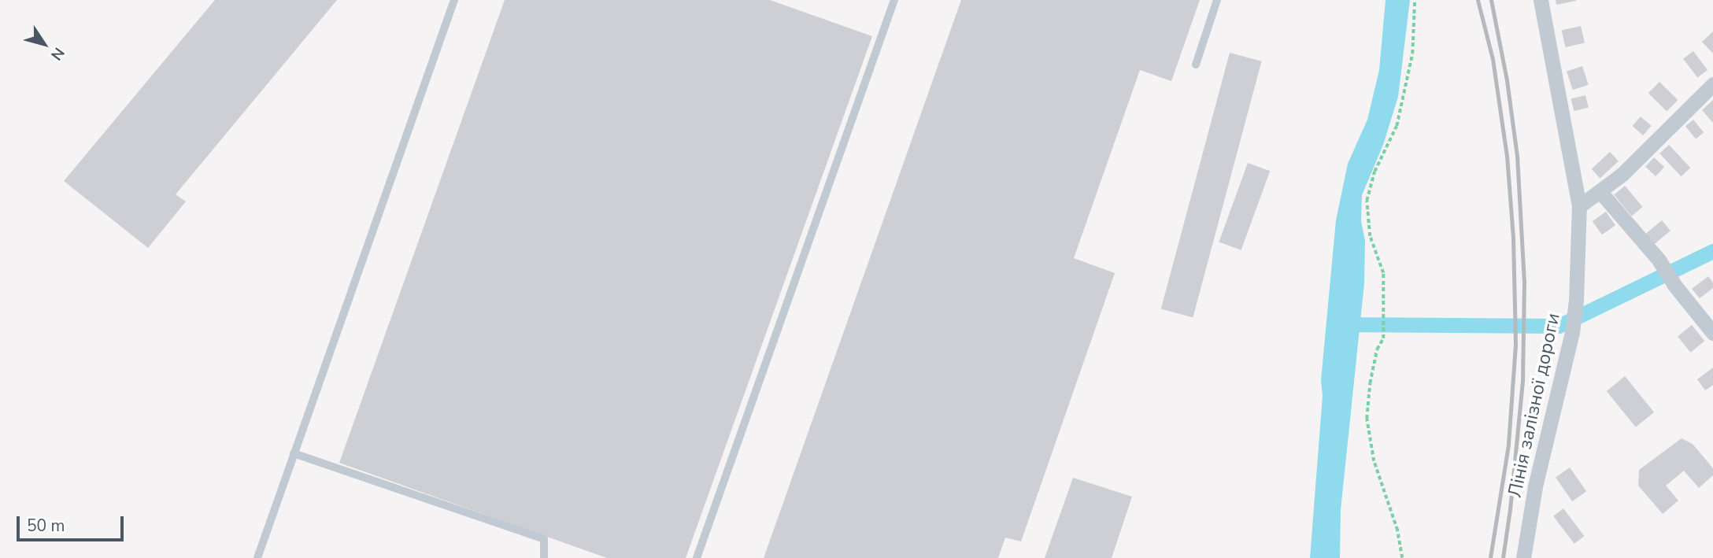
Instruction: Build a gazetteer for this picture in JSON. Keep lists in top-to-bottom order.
{
  "streets": {
    "street": ["Лінія залізної дороги"]
  },
  "scale_bar": "50 m",
  "north": "bottom right"
}
